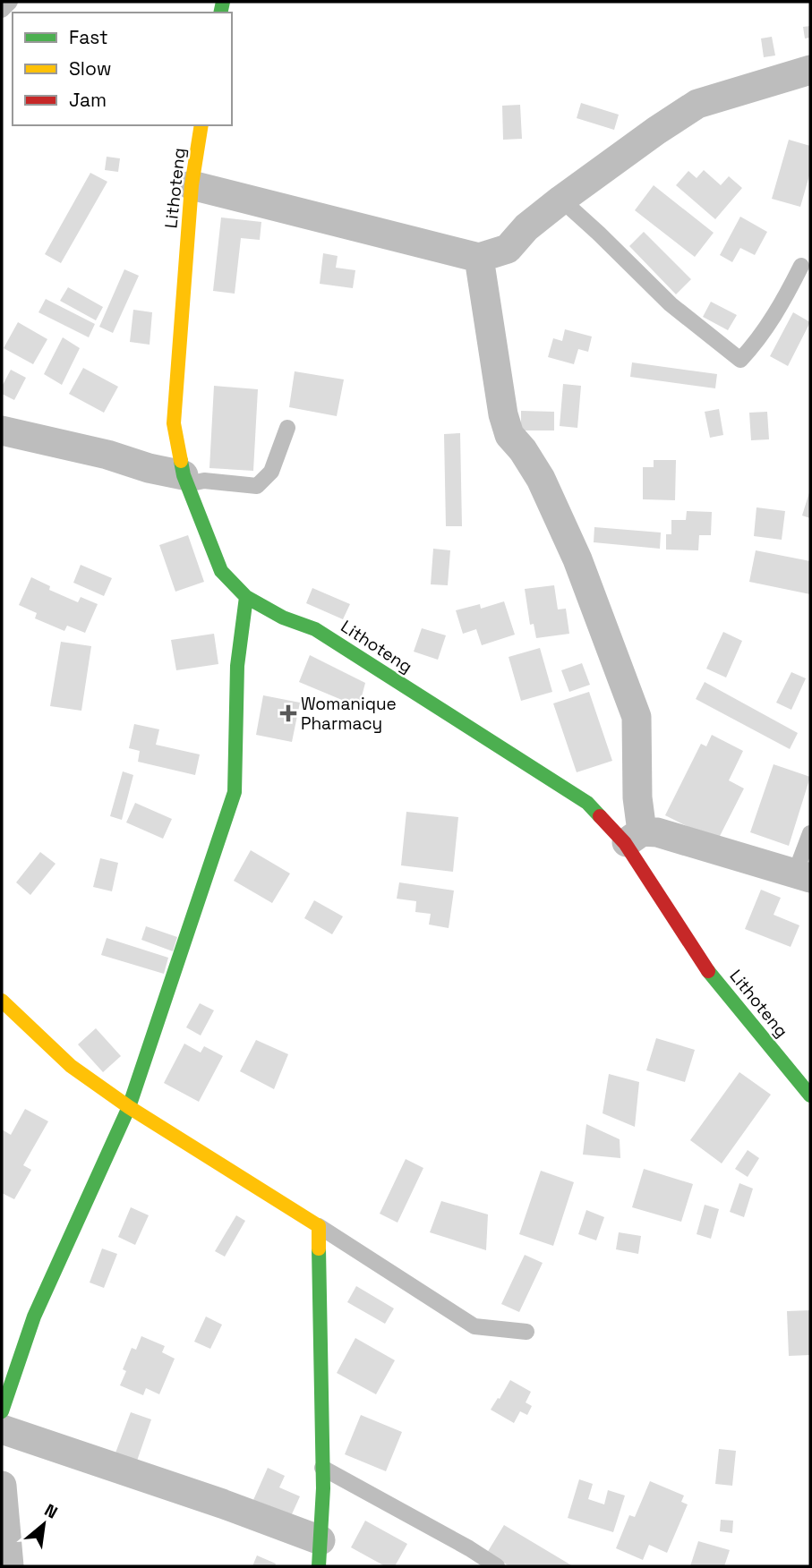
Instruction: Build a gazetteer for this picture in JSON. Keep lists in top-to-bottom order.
{
  "streets": {
    "street": ["Lithoteng"]
  },
  "places": {
    "health": ["Womanique Pharmacy"]
  },
  "legend": ["Fast", "Slow", "Jam"],
  "north": "top right"
}
